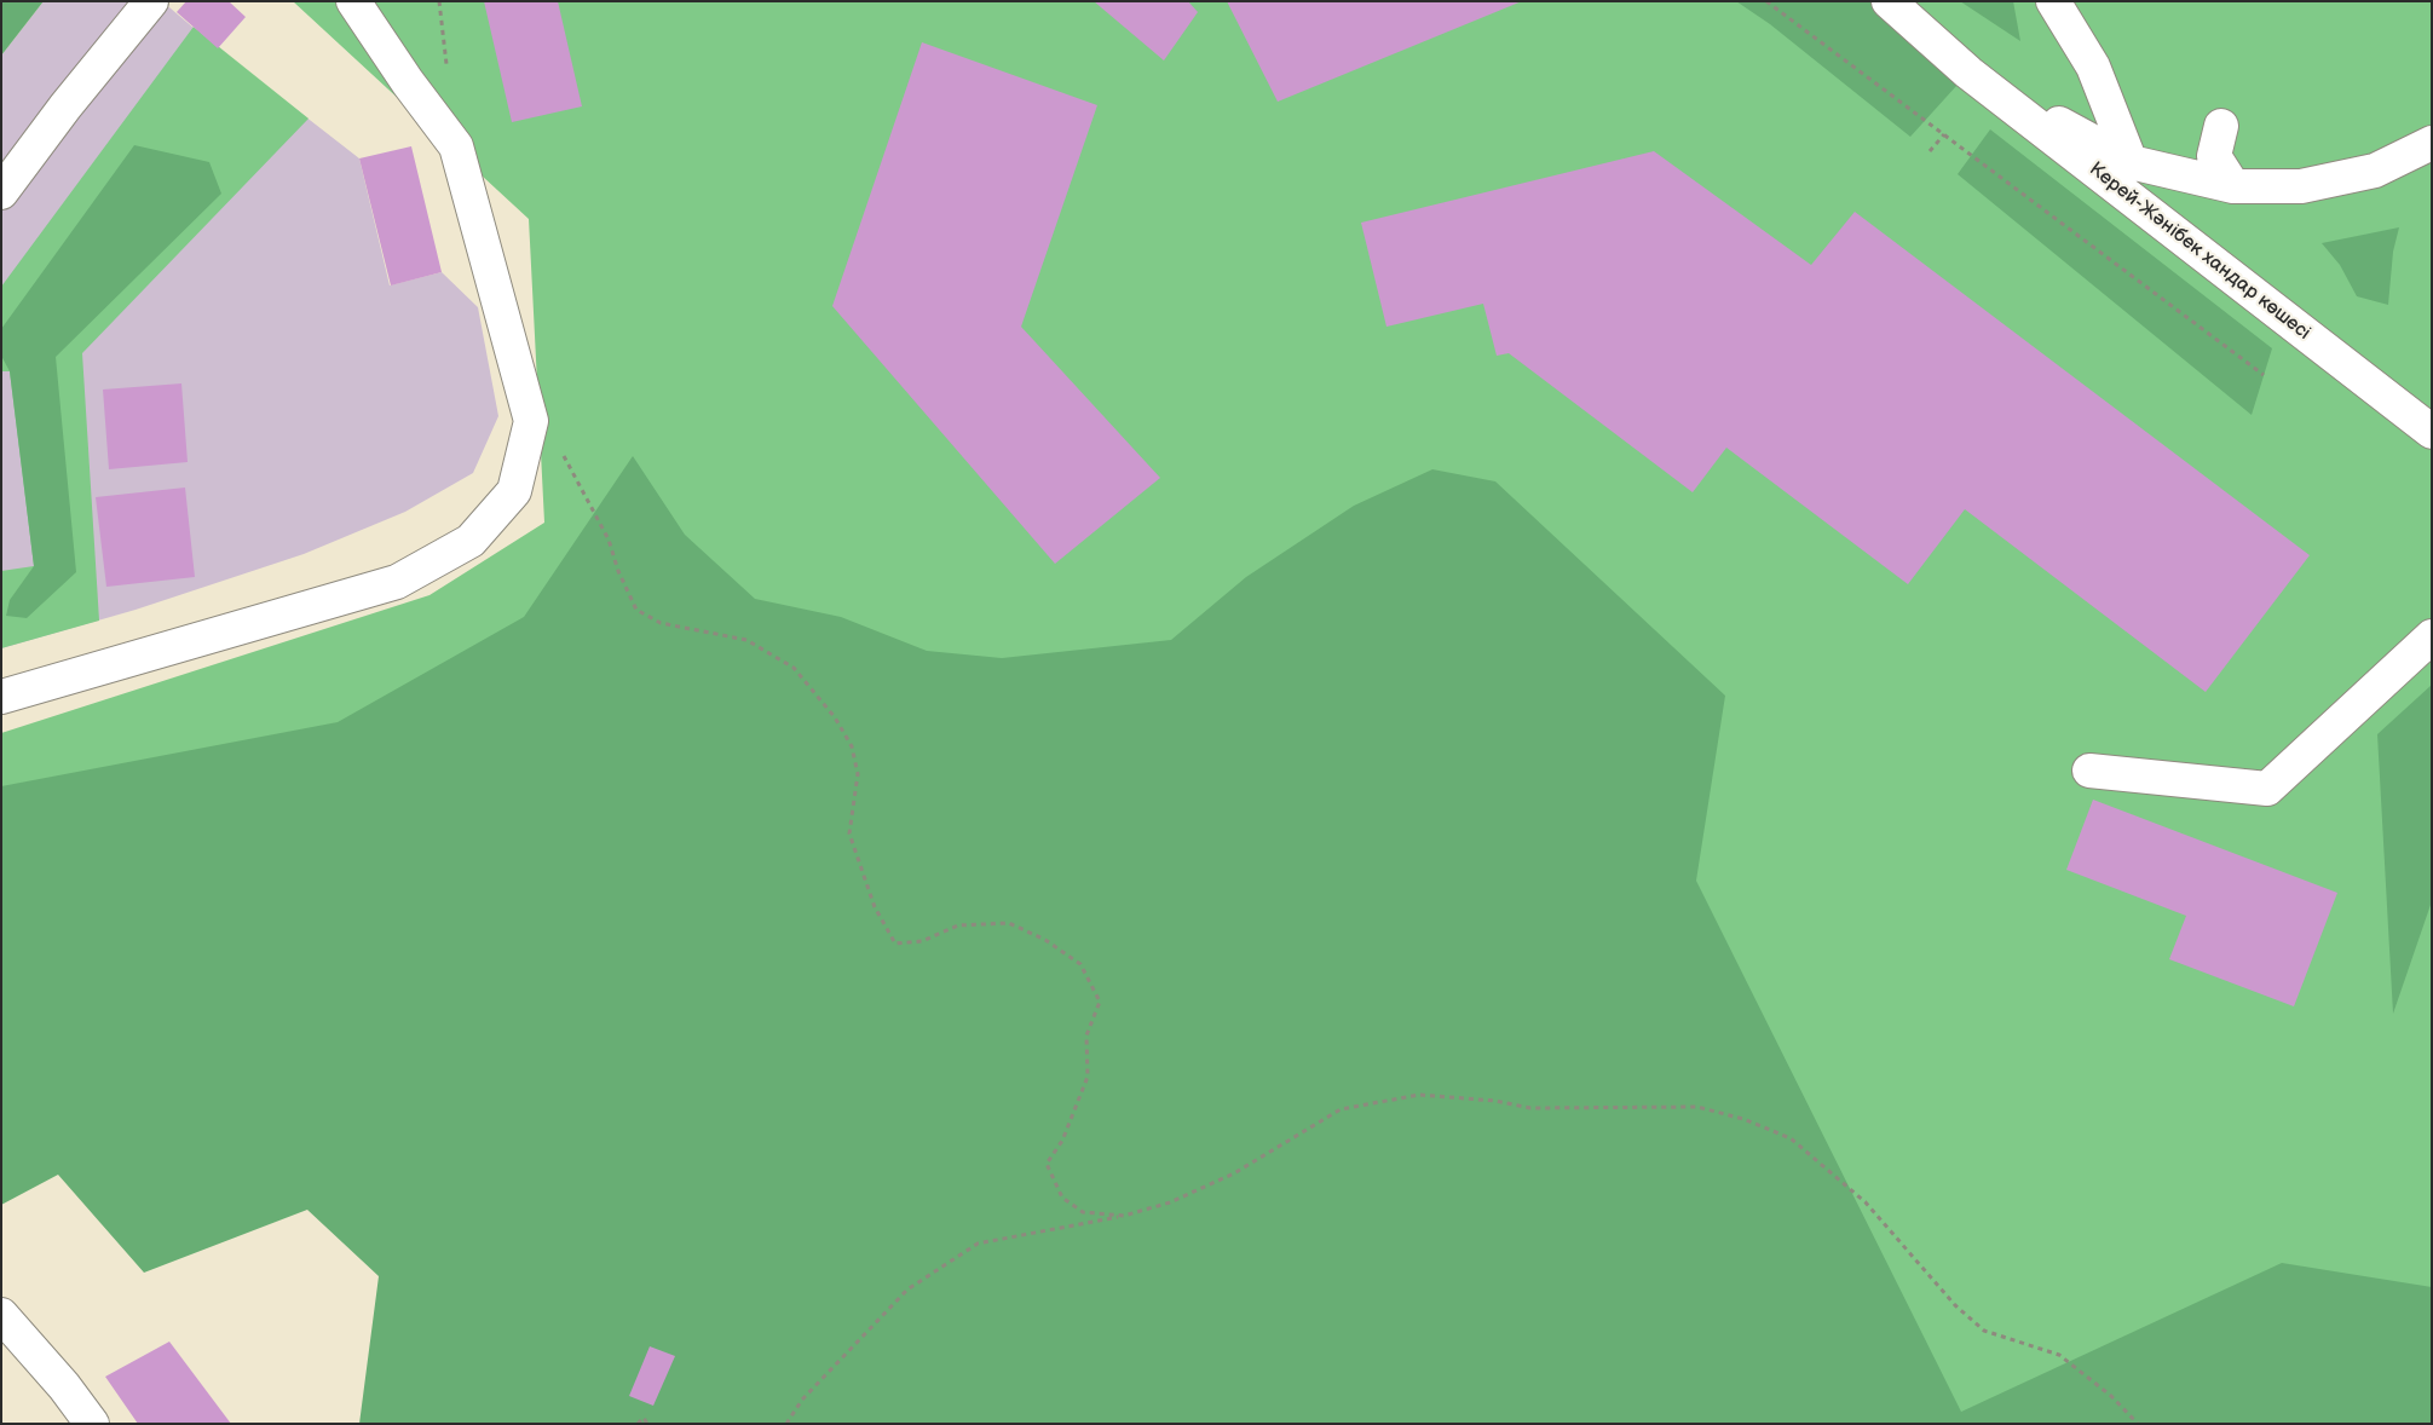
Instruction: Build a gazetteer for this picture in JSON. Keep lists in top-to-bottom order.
{
  "streets": {
    "street": ["Керей-Жәнібек хандар көшесі"]
  }
}
